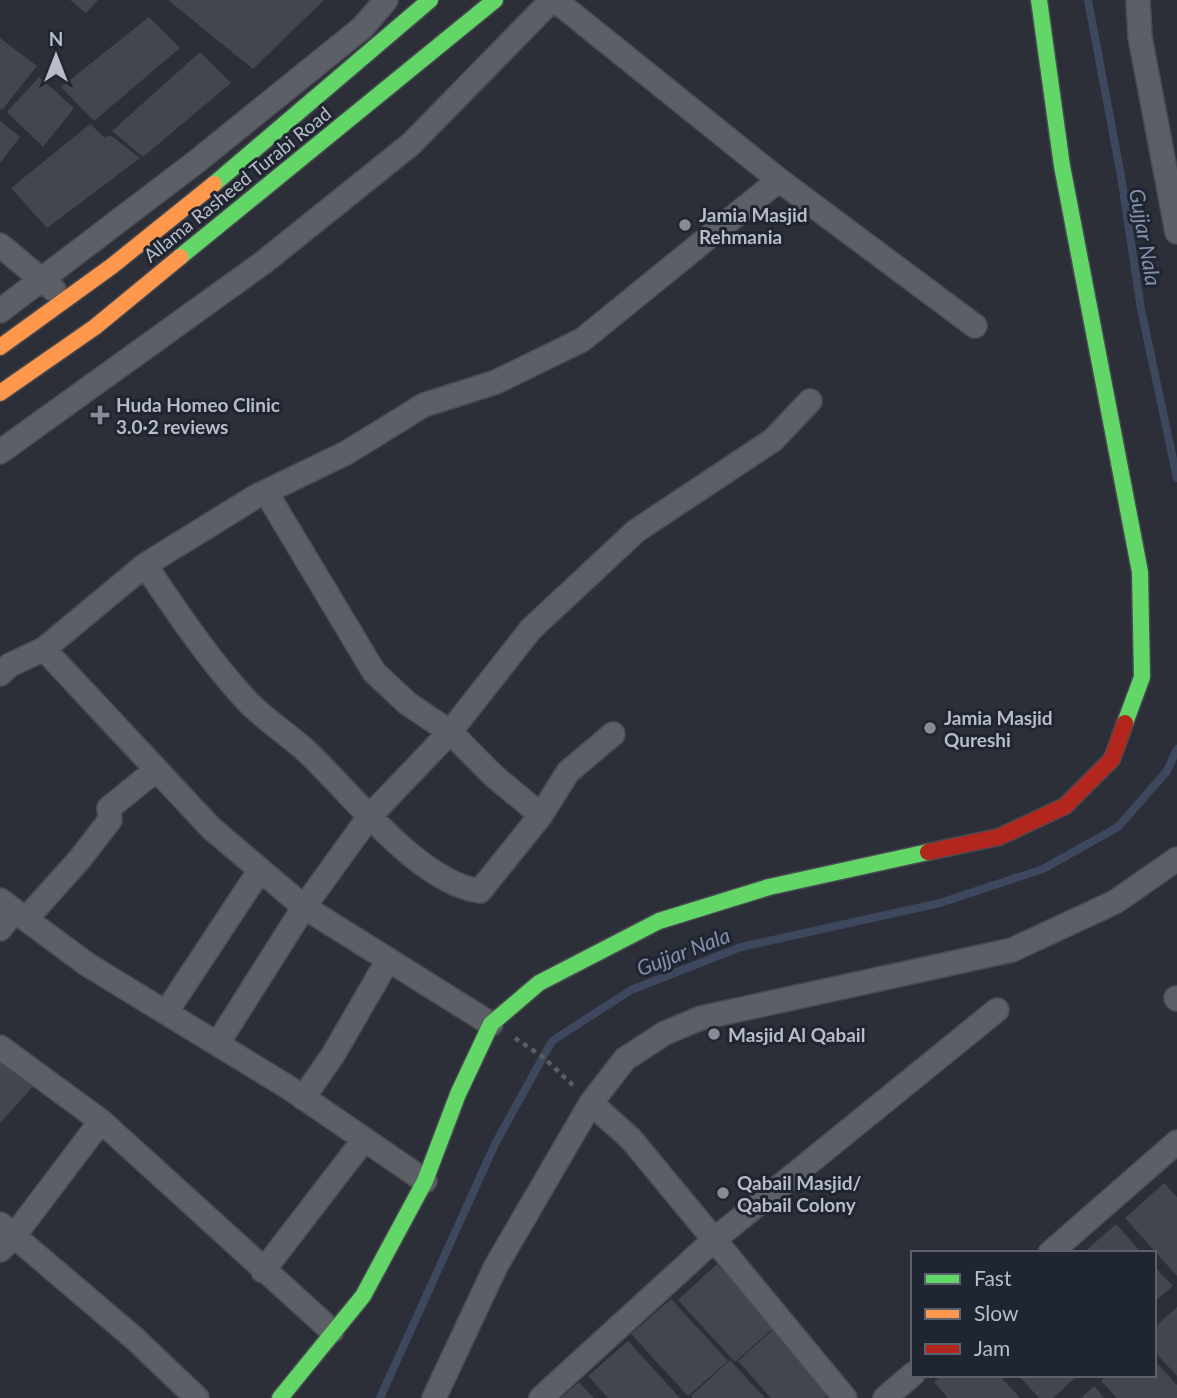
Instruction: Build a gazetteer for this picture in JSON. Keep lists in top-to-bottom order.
{
  "streets": {
    "street": ["Allama Rasheed Turabi Road"]
  },
  "water": ["Gujjar Nala"],
  "places": {
    "other": [
      "Jamia Masjid Rehmania",
      "Jamia Masjid Qureshi",
      "Masjid Al Qabail",
      "Qabail Masjid/ Qabail Colony"
    ],
    "health": ["Huda Homeo Clinic 3.0·2 reviews"]
  },
  "legend": ["Fast", "Slow", "Jam"],
  "north": "top"
}
